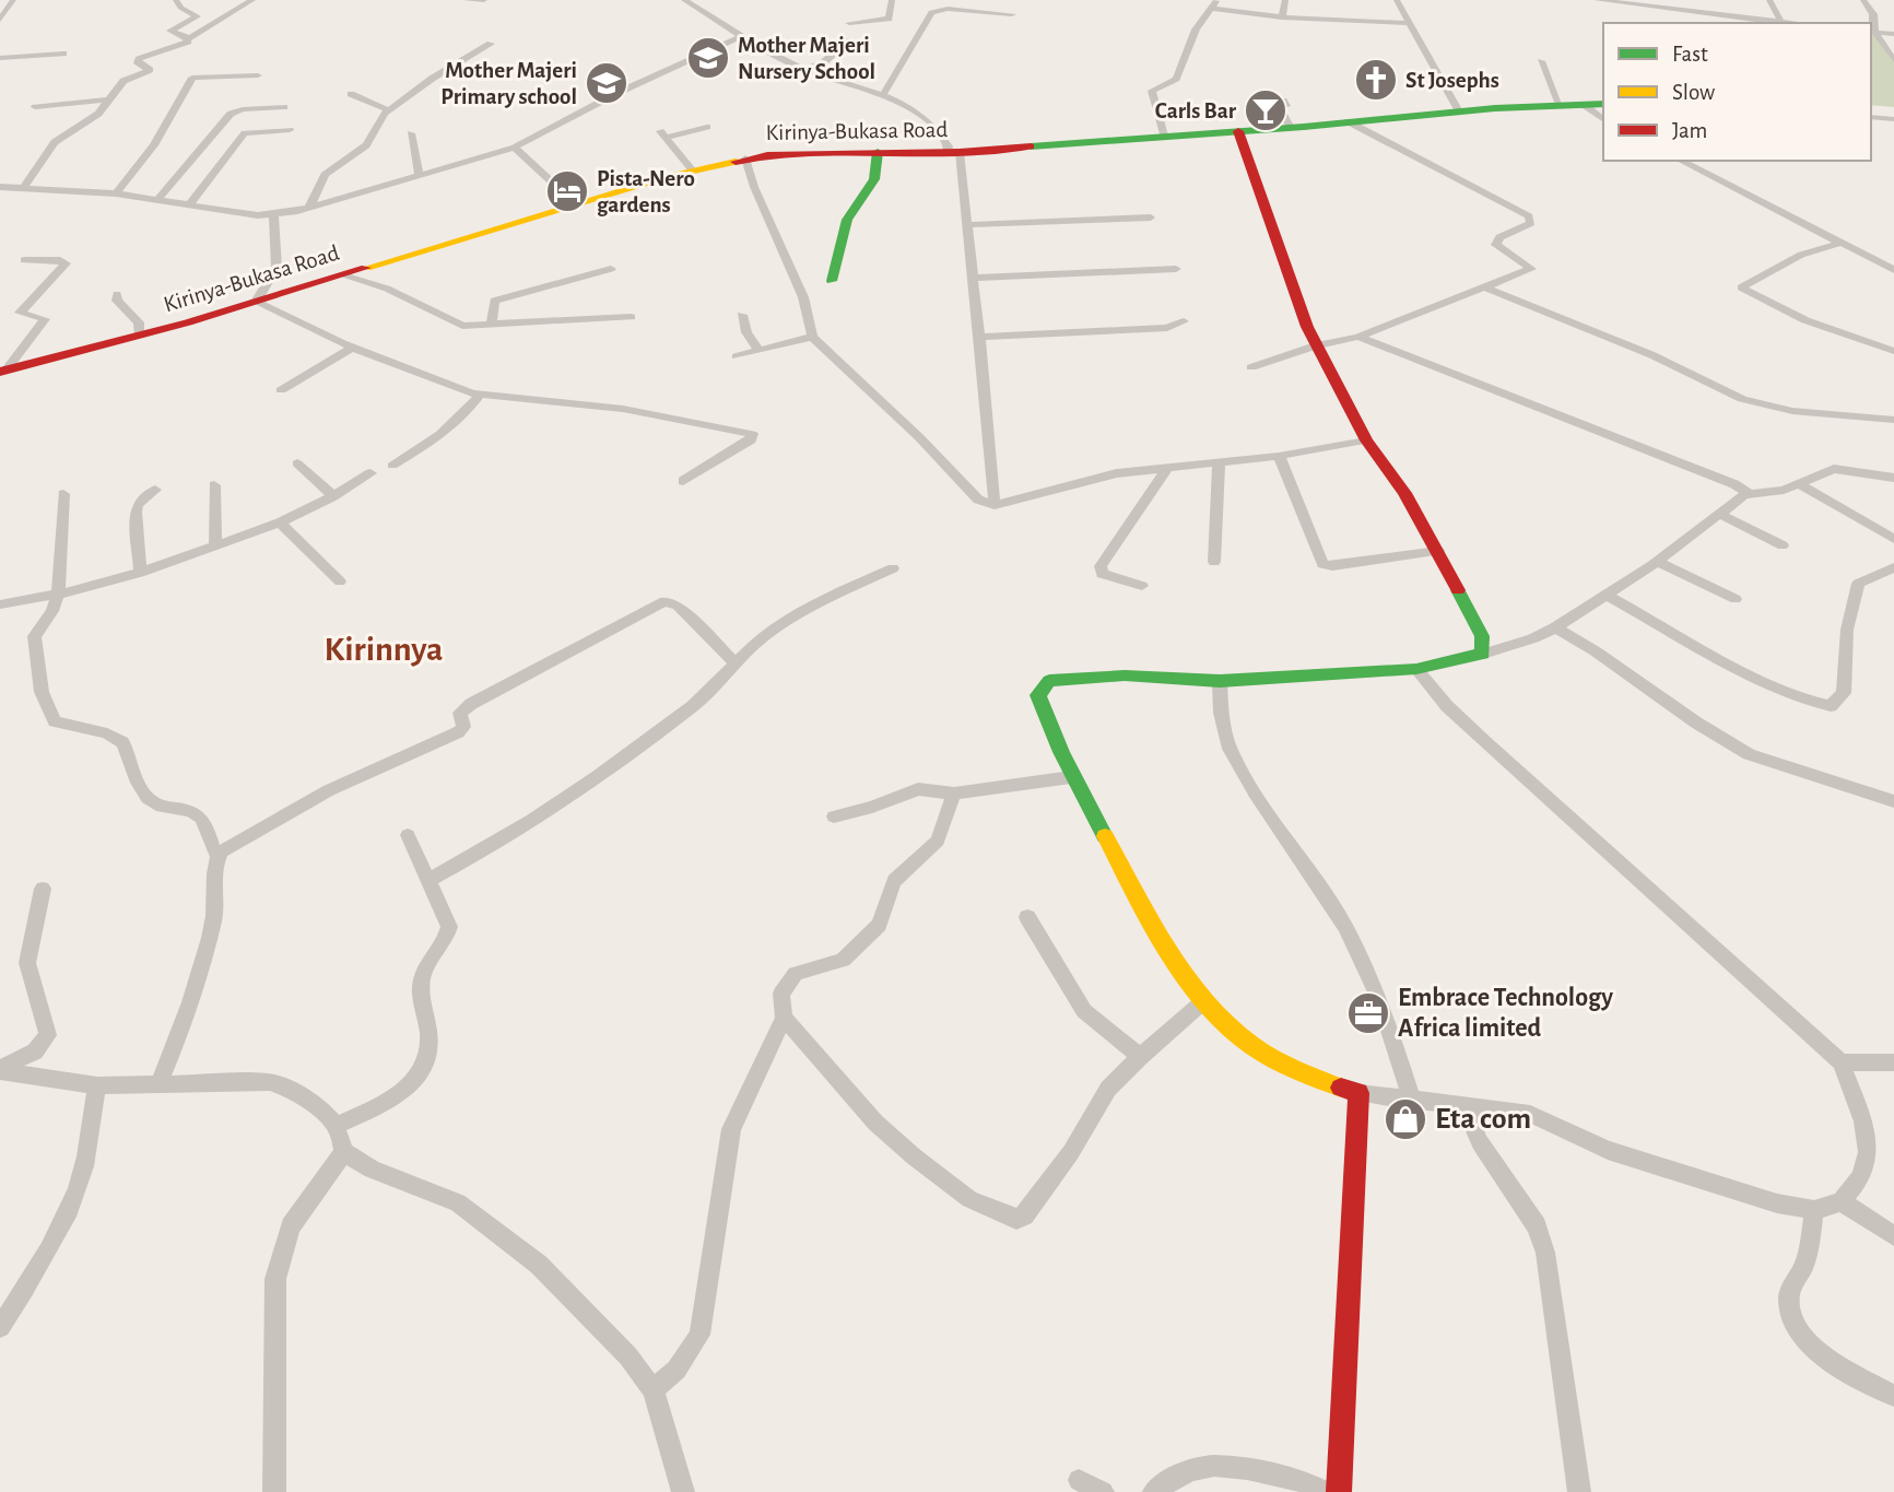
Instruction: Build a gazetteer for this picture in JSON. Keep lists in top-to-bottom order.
{
  "streets": {
    "street": ["Kirinya-Bukasa Road"]
  },
  "districts": ["Kirinnya"],
  "places": {
    "school or university": ["Mother Majeri Nursery School", "Mother Majeri Primary school"],
    "church": ["St Josephs"],
    "bar": ["Carls Bar"],
    "hotel": ["Pista-Nero gardens"],
    "office": ["Embrace Technology Africa limited"],
    "shop": ["Eta com"]
  },
  "legend": ["Fast", "Slow", "Jam"]
}
